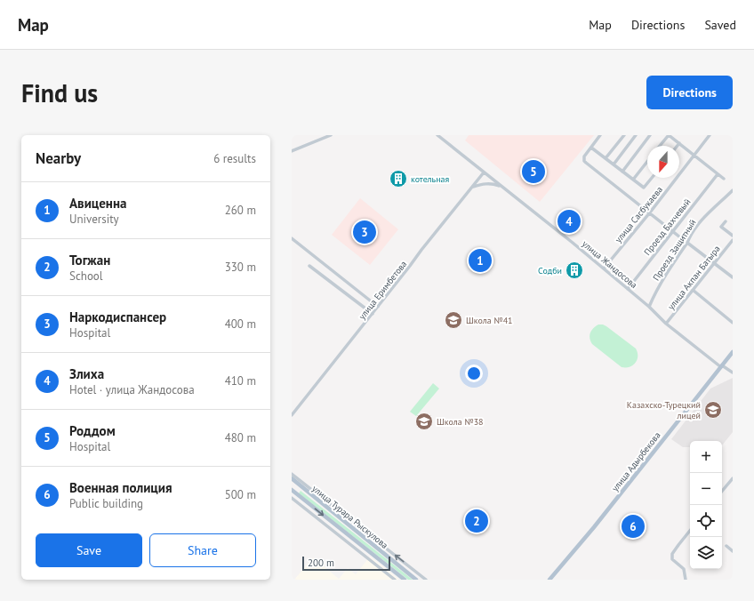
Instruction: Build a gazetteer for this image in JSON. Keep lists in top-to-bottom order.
{
  "streets": {
    "main road": ["улица Адырбекова", "улица Турара Рыскулова"],
    "street": [
      "улица Сасбукаева",
      "Проезд Бахчевый",
      "Проезд Защитный",
      "улица Жандосова",
      "улица Акпан Батыра",
      "улица Еримбетова"
    ]
  },
  "crossings": [
    ["улица Сасбукаева", "улица Жандосова"],
    ["Проезд Бахчевый", "улица Жандосова"],
    ["Проезд Защитный", "улица Жандосова"],
    ["улица Жандосова", "улица Акпан Батыра"],
    ["улица Жандосова", "улица Еримбетова"],
    ["улица Жандосова", "улица Адырбекова"]
  ],
  "places": {
    "building": ["котельная", "Содби"],
    "school or university": ["Школа №41", "Казахско-Турецкий лицей", "Школа №38"]
  },
  "scale_bar": "200 m",
  "north": "bottom",
  "page": {
    "header": "Map",
    "nav": ["Map", "Directions", "Saved"],
    "buttons": [
      "Directions",
      ["Save", "Share"]
    ],
    "title": "Find us",
    "heading": ["Nearby", "6 results"],
    "pins": [
      "5",
      "4",
      "3",
      "1",
      "2",
      "6"
    ],
    "list": [
      {
        "mark": "1",
        "name": "Авиценна",
        "note": "University",
        "value": "260 m"
      },
      {
        "mark": "2",
        "name": "Тогжан",
        "note": "School",
        "value": "330 m"
      },
      {
        "mark": "3",
        "name": "Наркодиспансер",
        "note": "Hospital",
        "value": "400 m"
      },
      {
        "mark": "4",
        "name": "Злиха",
        "note": "Hotel · улица Жандосова",
        "value": "410 m"
      },
      {
        "mark": "5",
        "name": "Роддом",
        "note": "Hospital",
        "value": "480 m"
      },
      {
        "mark": "6",
        "name": "Военная полиция",
        "note": "Public building",
        "value": "500 m"
      }
    ],
    "map_buttons": ["+", "−"],
    "scale": "200 m"
  }
}
